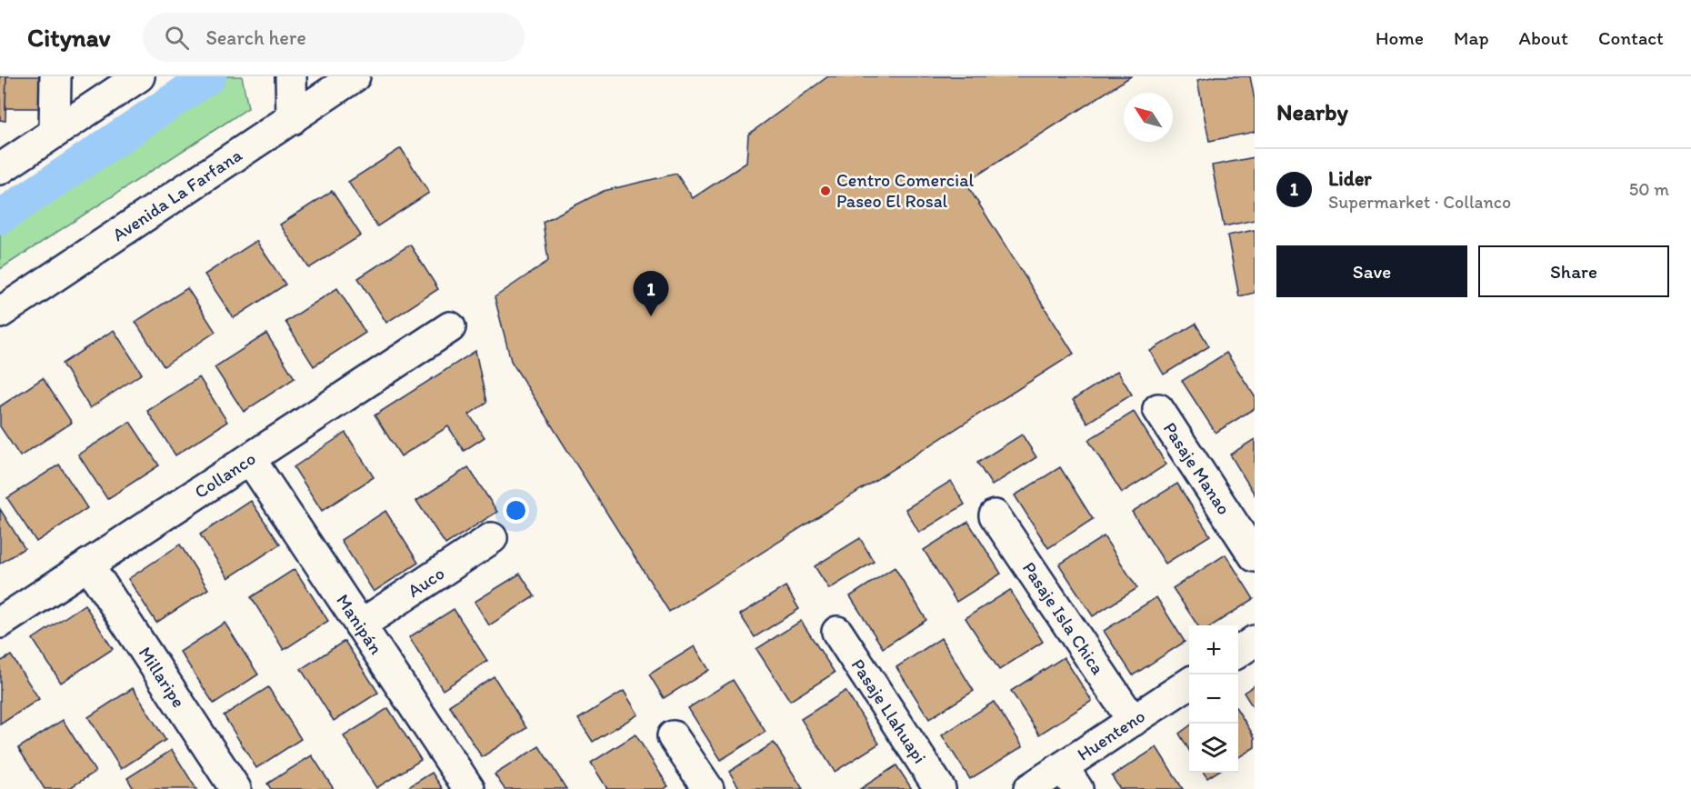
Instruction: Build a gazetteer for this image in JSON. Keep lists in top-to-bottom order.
{
  "streets": {
    "street": [
      "Avenida La Farfana",
      "Pasaje Manao",
      "Collanco",
      "Auco",
      "Pasaje Isla Chica",
      "Manipán",
      "Millaripe",
      "Pasaje Llahuapi",
      "Huenteno"
    ]
  },
  "crossings": [
    ["Collanco", "Manipán"],
    ["Collanco", "Millaripe"],
    ["Auco", "Manipán"],
    ["Pasaje Isla Chica", "Huenteno"]
  ],
  "places": ["Centro Comercial Paseo El Rosal"],
  "north": "top left",
  "page": {
    "header": "Citynav",
    "search": "Search here",
    "nav": [
      "Home",
      "Map",
      "About",
      "Contact"
    ],
    "heading": "Nearby",
    "list": [
      {
        "mark": "1",
        "name": "Lider",
        "note": "Supermarket · Collanco",
        "value": "50 m"
      }
    ],
    "buttons": ["Save", "Share"],
    "pins": "1",
    "map_buttons": ["+", "−"]
  }
}
